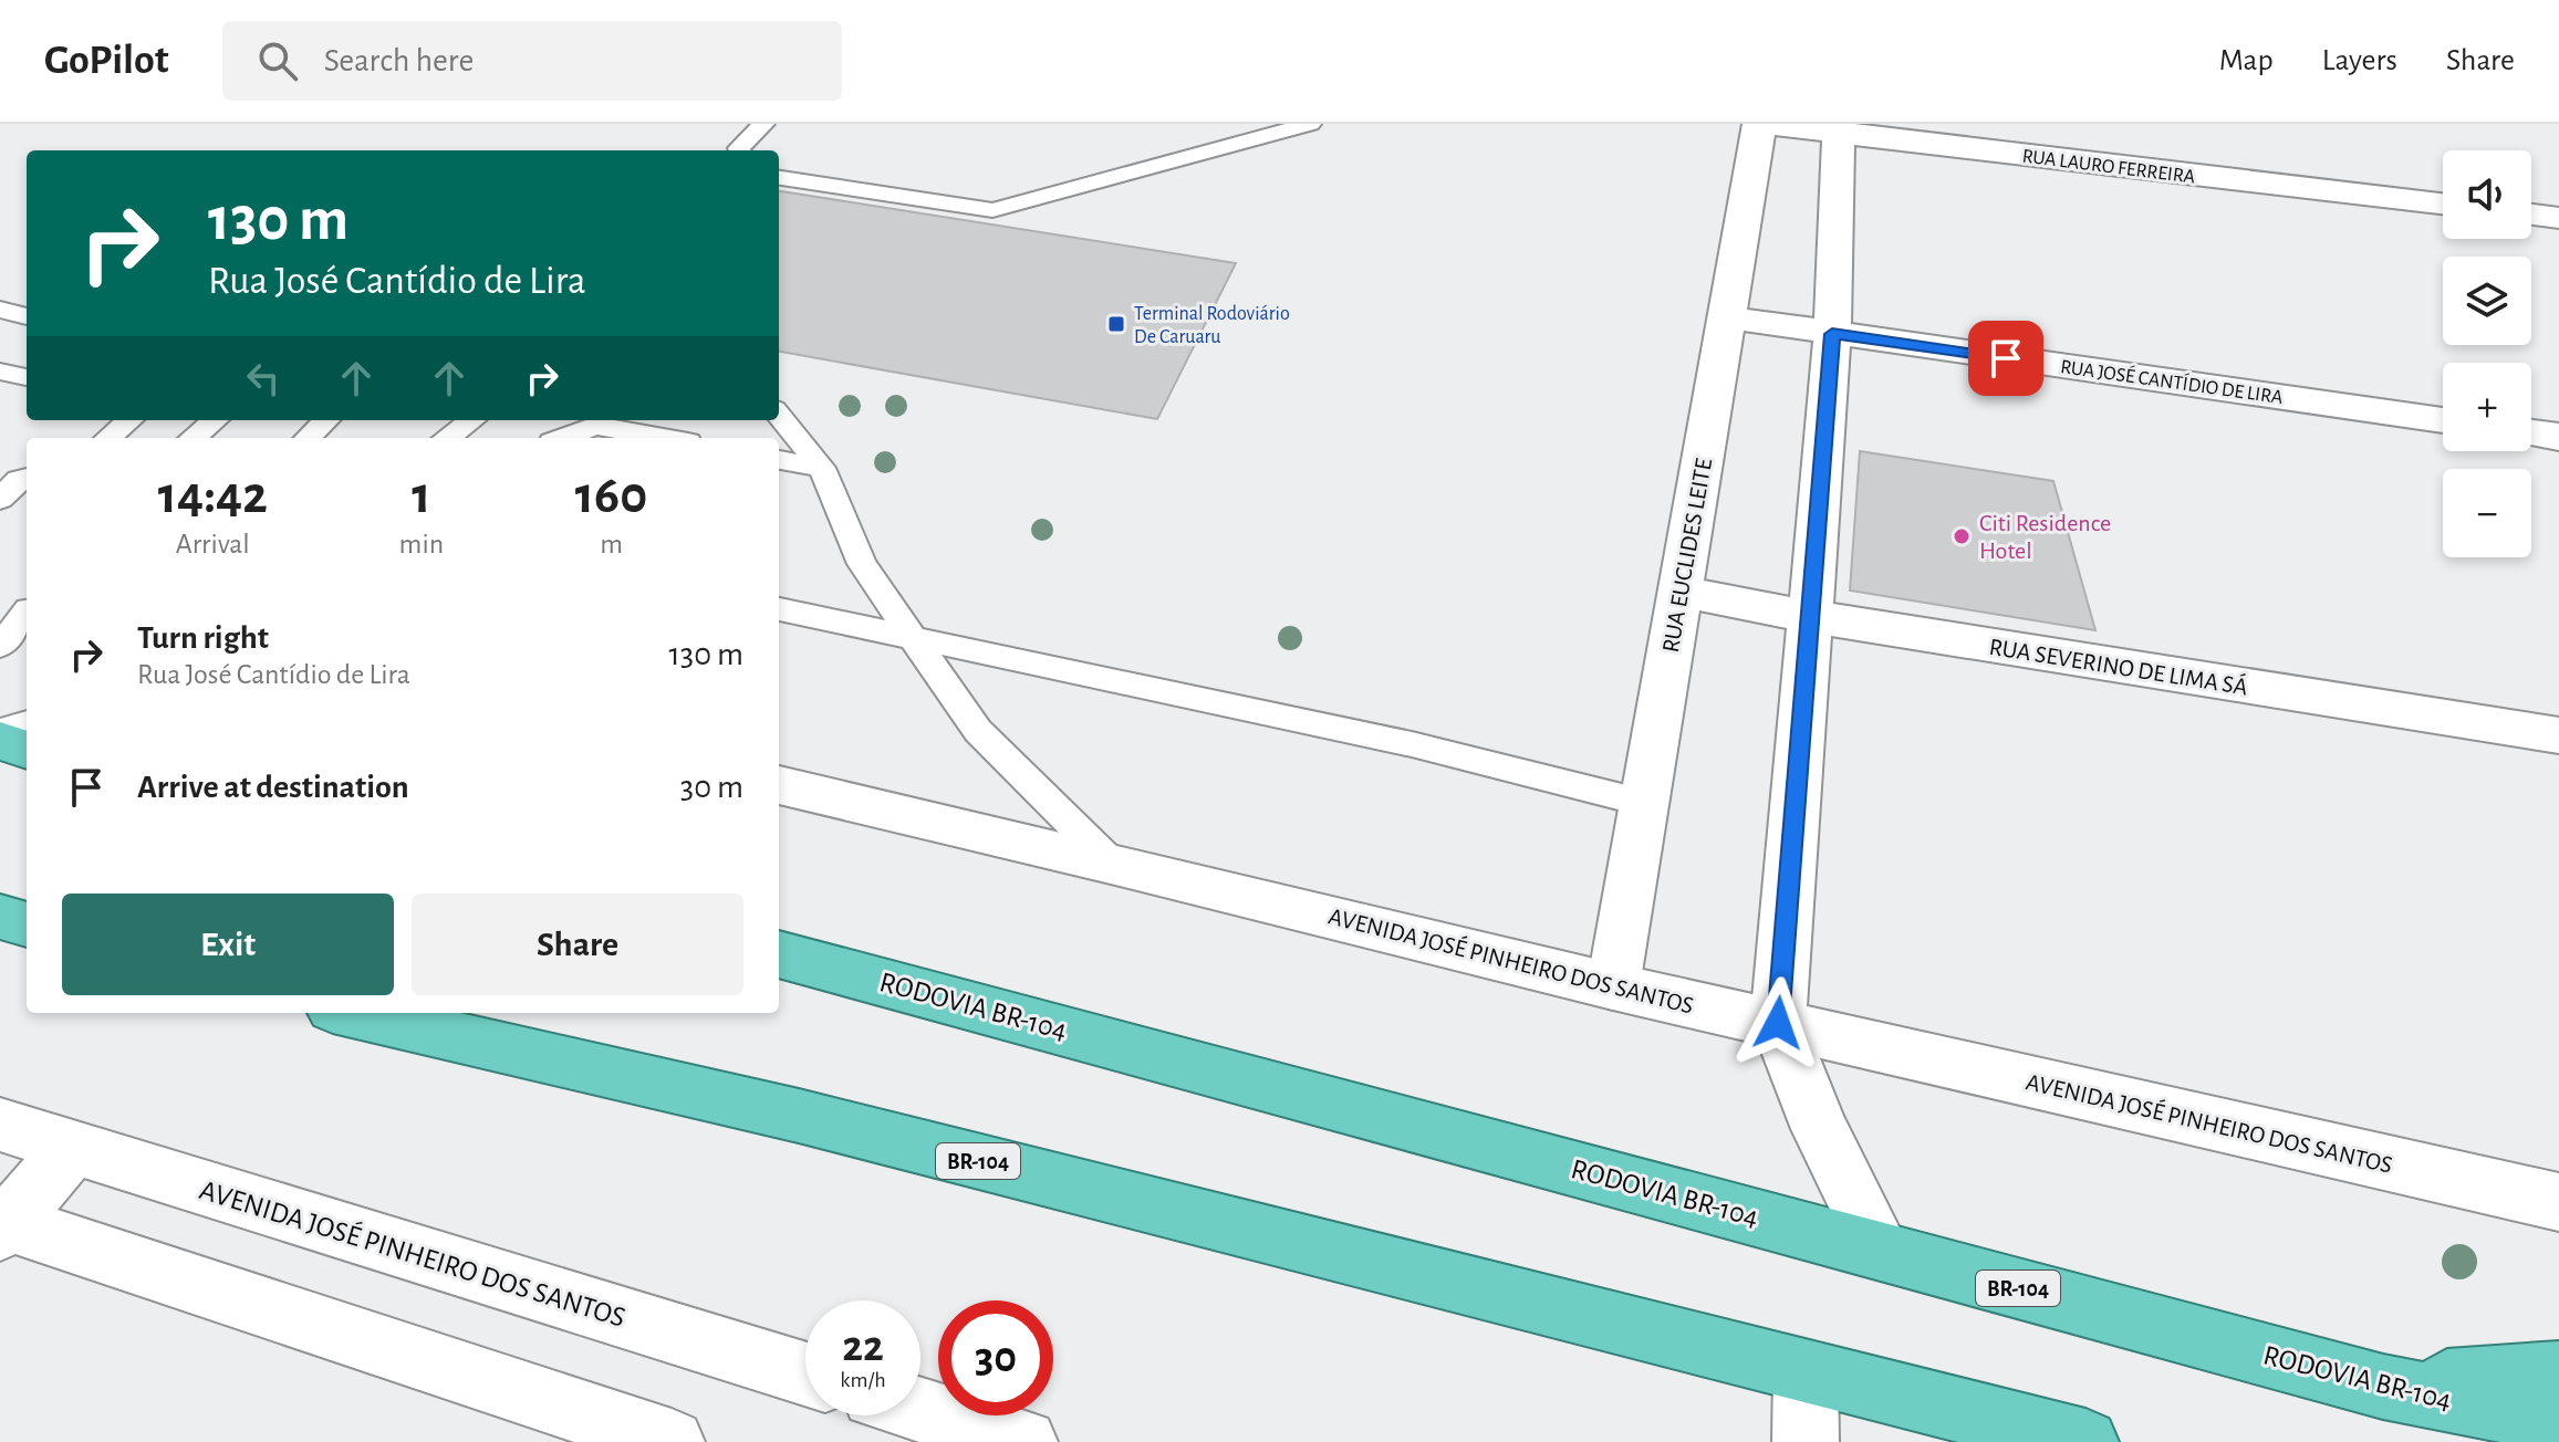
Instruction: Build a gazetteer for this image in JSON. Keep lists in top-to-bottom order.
{
  "streets": {
    "highway": ["RODOVIA BR-104", "BR-104"],
    "street": [
      "RUA LAURO FERREIRA",
      "RUA JOSÉ CANTÍDIO DE LIRA",
      "RUA EUCLIDES LEITE",
      "RUA SEVERINO DE LIMA SÁ",
      "AVENIDA JOSÉ PINHEIRO DOS SANTOS"
    ]
  },
  "crossings": [
    ["RUA LAURO FERREIRA", "RUA EUCLIDES LEITE"],
    ["RUA JOSÉ CANTÍDIO DE LIRA", "RUA EUCLIDES LEITE"],
    ["RUA EUCLIDES LEITE", "RUA SEVERINO DE LIMA SÁ"],
    ["RUA EUCLIDES LEITE", "AVENIDA JOSÉ PINHEIRO DOS SANTOS"]
  ],
  "places": {
    "transit": ["Terminal Rodoviário De Caruaru"],
    "other": ["Citi Residence Hotel"]
  },
  "page": {
    "header": "GoPilot",
    "search": "Search here",
    "nav": ["Map", "Layers", "Share"],
    "map_buttons": ["+", "−"],
    "turn": ["130 m", "Rua José Cantídio de Lira"],
    "eta": [
      "14:42",
      "Arrival",
      "1",
      "min",
      "160",
      "m"
    ],
    "list": [
      {
        "name": "Turn right",
        "note": "Rua José Cantídio de Lira",
        "value": "130 m"
      },
      {
        "name": "Arrive at destination",
        "value": "30 m"
      }
    ],
    "buttons": ["Exit", "Share"],
    "speed": "22 km/h",
    "limit": "30"
  }
}
